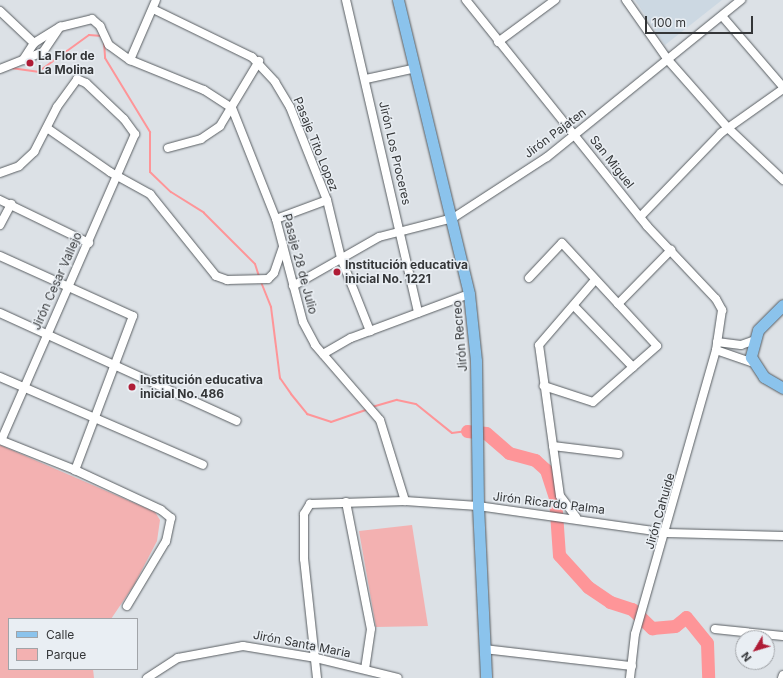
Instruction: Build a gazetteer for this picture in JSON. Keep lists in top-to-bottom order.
{
  "streets": {
    "main road": ["Jirón Recreo"],
    "street": [
      "Jirón Pajaten",
      "Pasaje Tito Lopez",
      "Jirón Los Proceres",
      "San Miguel",
      "Pasaje 28 de Julio",
      "Jirón Cesar Vallejo",
      "Jirón Ricardo Palma",
      "Jirón Cahuide",
      "Jirón Santa Maria"
    ]
  },
  "crossings": [
    ["Jirón Pajaten", "Pasaje Tito Lopez"],
    ["Jirón Pajaten", "Jirón Los Proceres"],
    ["Jirón Pajaten", "San Miguel"],
    ["Jirón Pajaten", "Pasaje 28 de Julio"],
    ["Jirón Pajaten", "Jirón Recreo"],
    ["San Miguel", "Jirón Cahuide"],
    ["Pasaje 28 de Julio", "Jirón Ricardo Palma"],
    ["Jirón Recreo", "Jirón Ricardo Palma"],
    ["Jirón Ricardo Palma", "Jirón Cahuide"],
    ["Jirón Ricardo Palma", "Jirón Santa Maria"]
  ],
  "places": ["La Flor de La Molina", "Institución educativa inicial No. 1221", "Institución educativa inicial No. 486"],
  "legend": ["Calle", "Parque"],
  "scale_bar": "100 m",
  "north": "bottom left"
}
